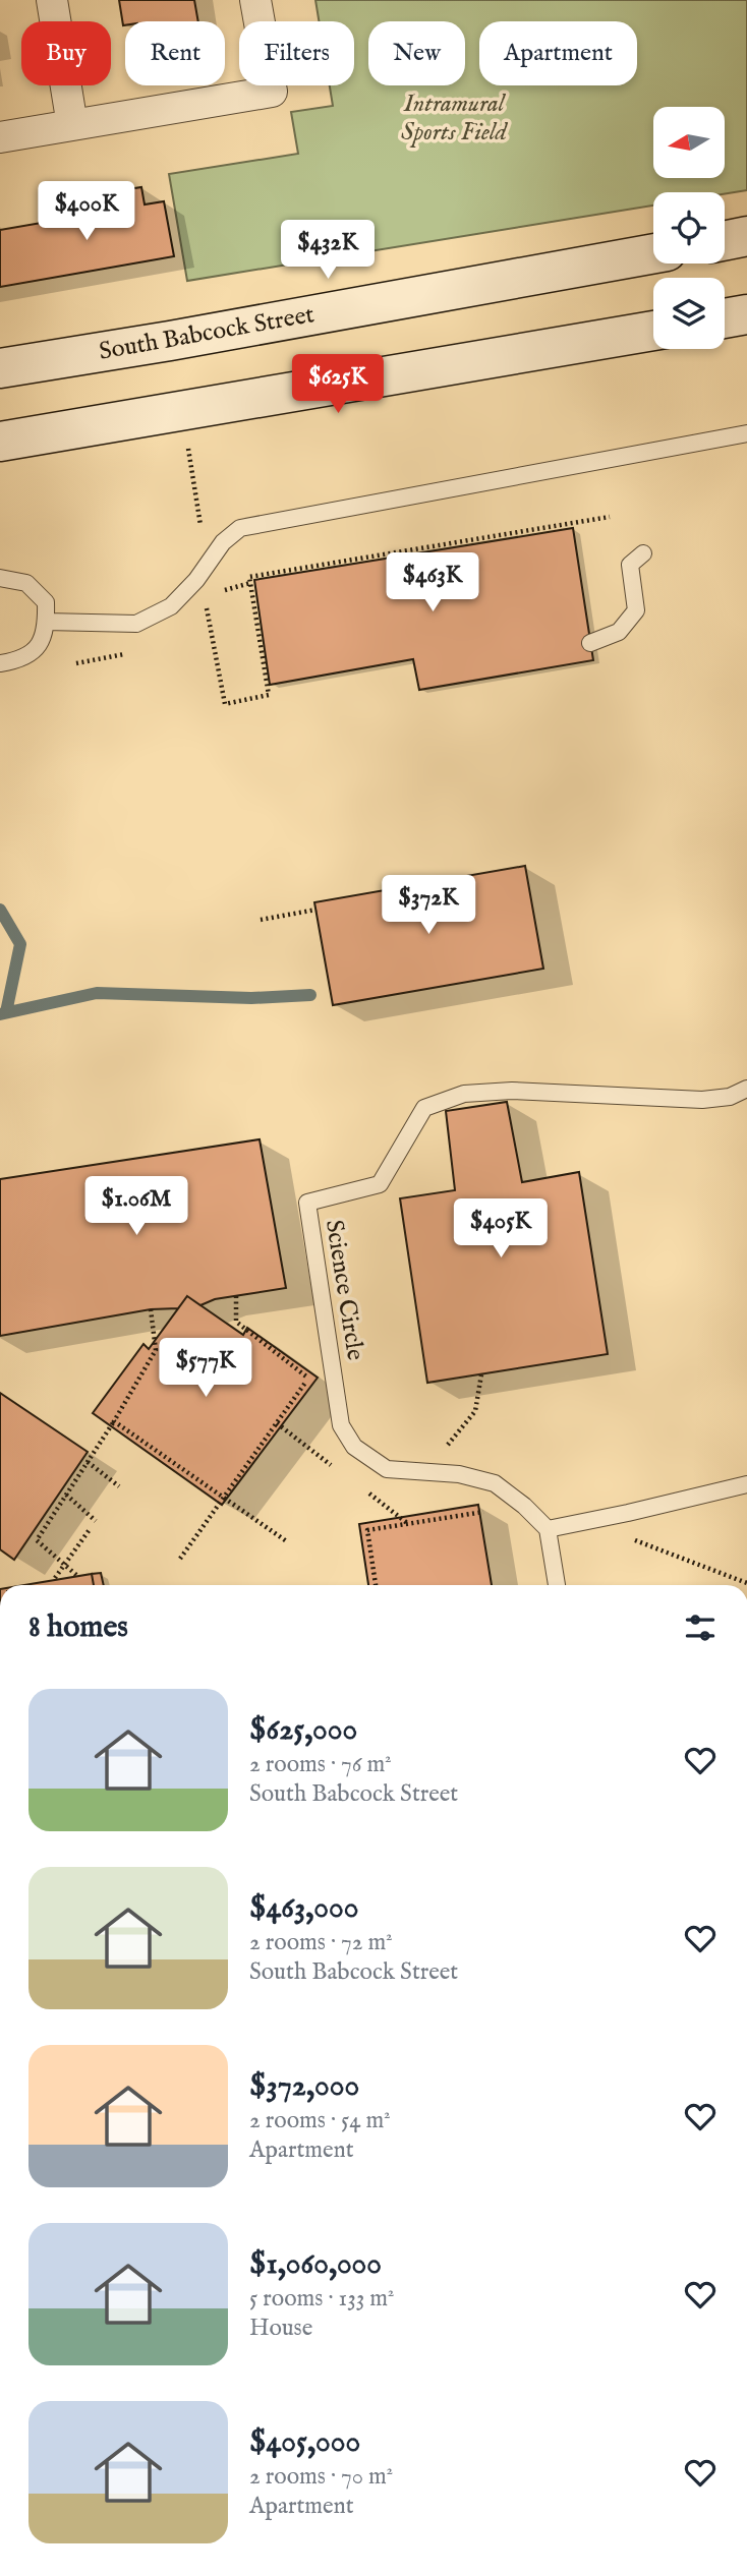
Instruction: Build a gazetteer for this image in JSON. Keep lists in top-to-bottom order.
{
  "streets": {
    "main road": ["South Babcock Street"],
    "lane": ["Science Circle"]
  },
  "parks": ["Intramural Sports Field"],
  "north": "left",
  "page": {
    "chip": [
      "Buy",
      "Rent",
      "Filters",
      "New",
      "Apartment"
    ],
    "price": [
      "$400K",
      "$432K",
      "$625K",
      "$463K",
      "$372K",
      "$1.06M",
      "$405K",
      "$577K"
    ],
    "heading": "8 homes",
    "list": [
      {
        "name": "$625,000",
        "note": "2 rooms · 76 m² · South Babcock Street"
      },
      {
        "name": "$463,000",
        "note": "2 rooms · 72 m² · South Babcock Street"
      },
      {
        "name": "$372,000",
        "note": "2 rooms · 54 m² · Apartment"
      },
      {
        "name": "$1,060,000",
        "note": "5 rooms · 133 m² · House"
      },
      {
        "name": "$405,000",
        "note": "2 rooms · 70 m² · Apartment"
      }
    ]
  }
}
